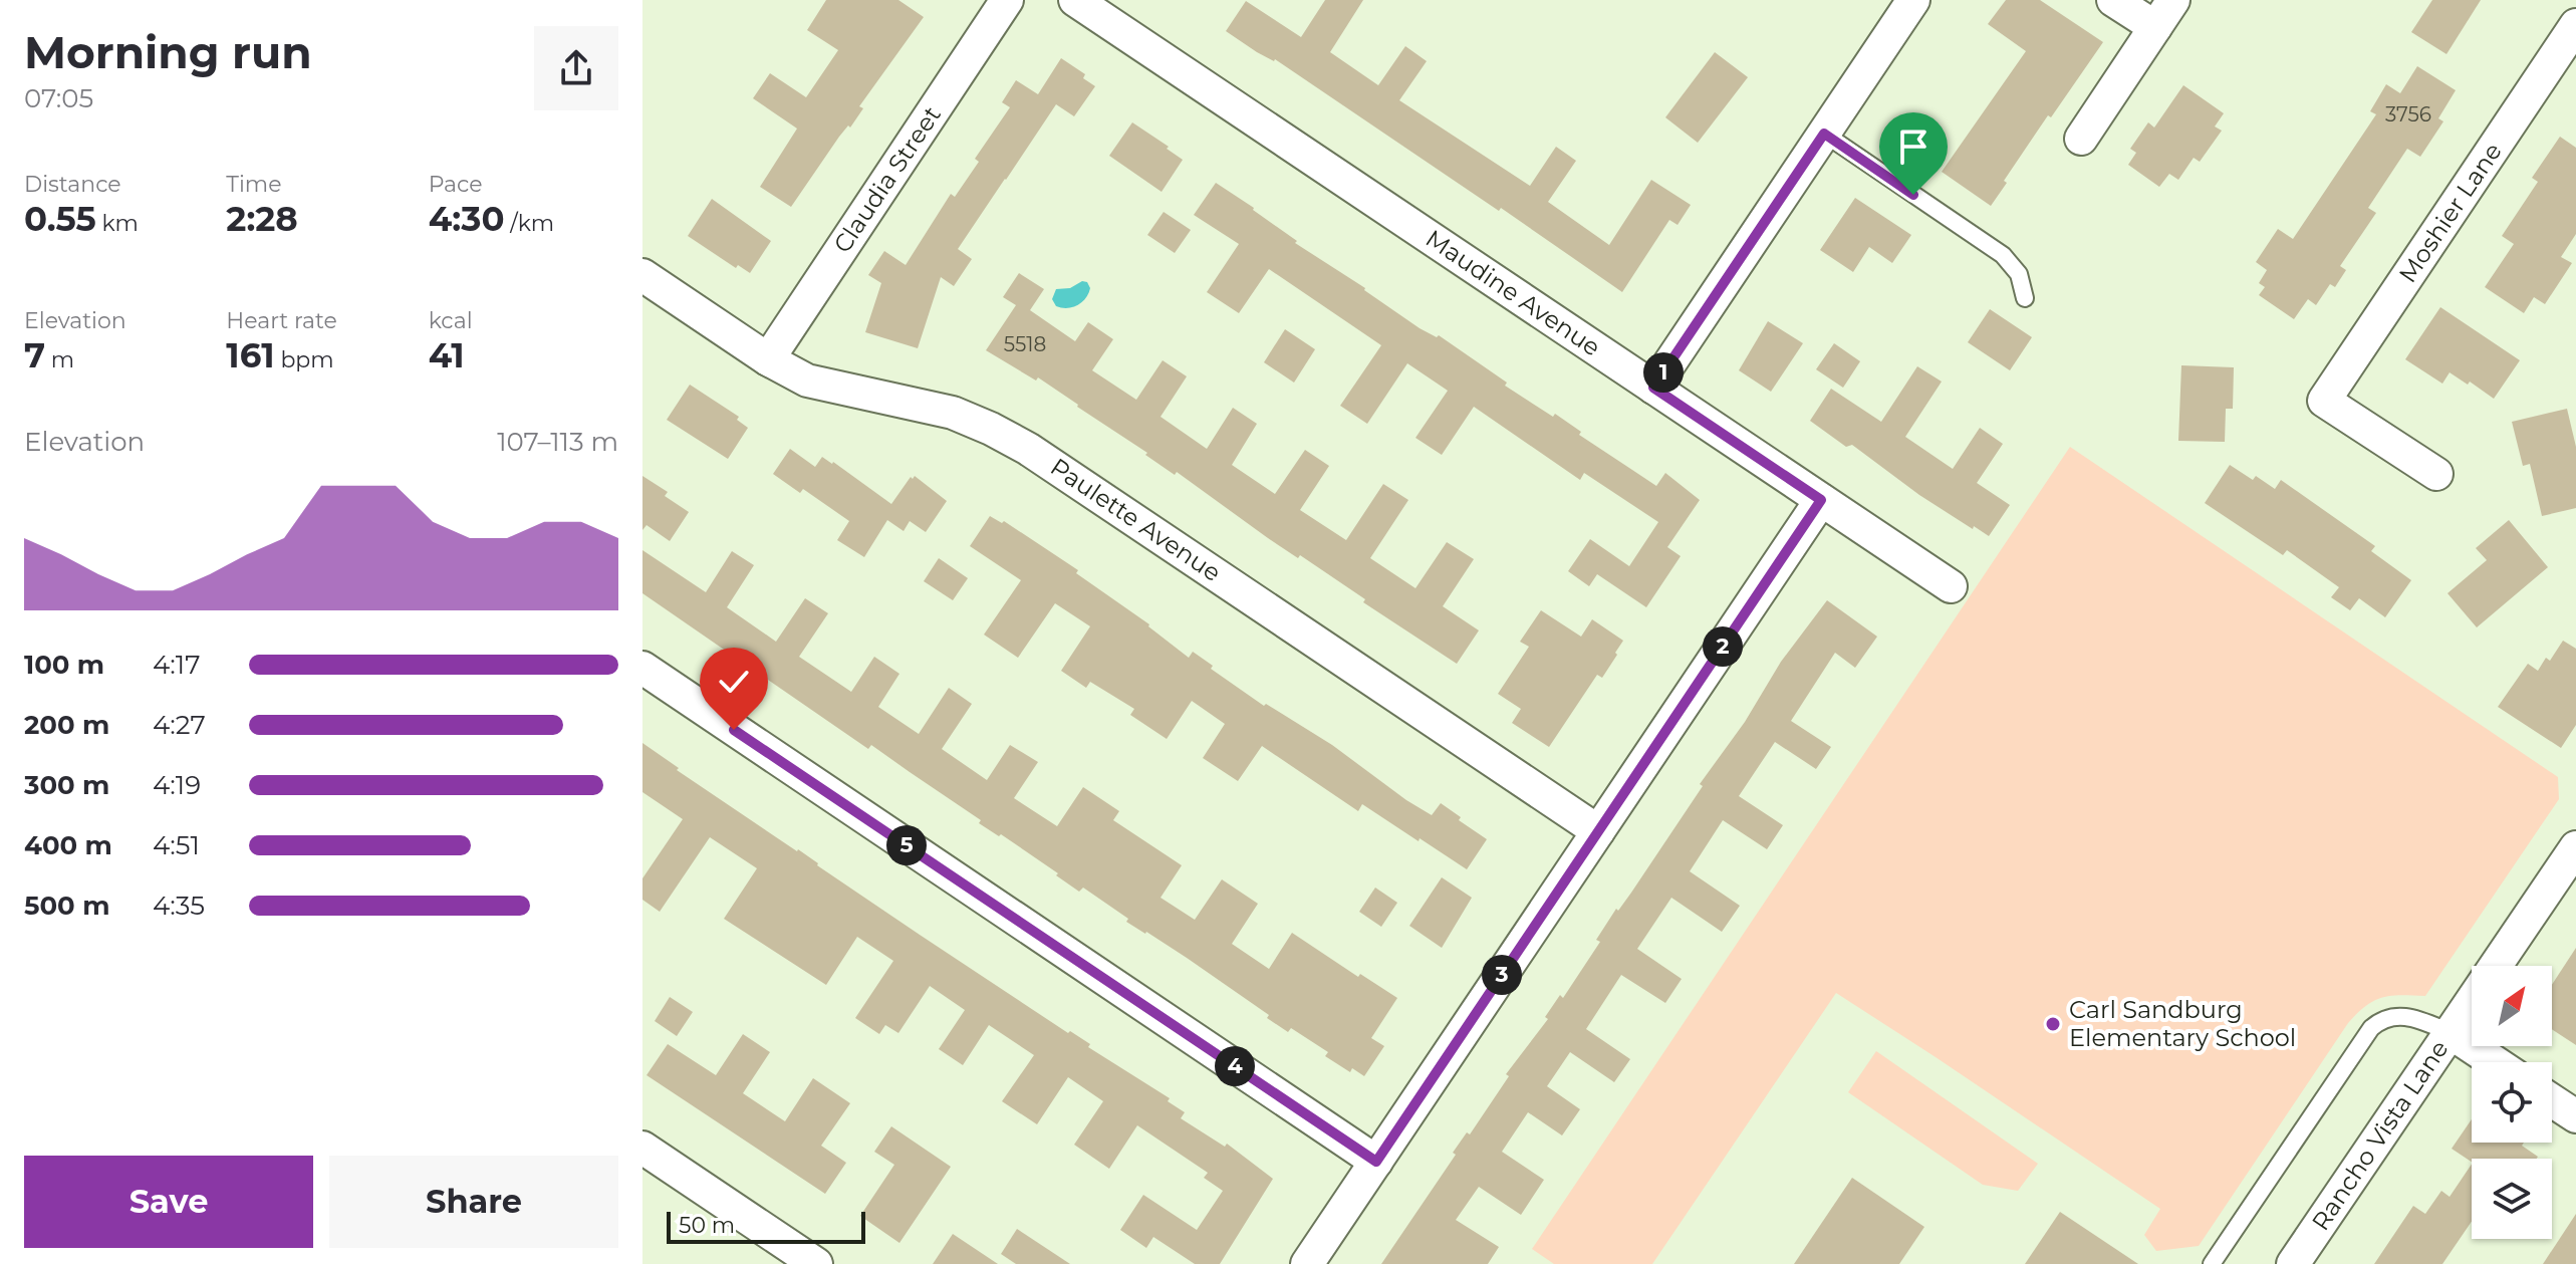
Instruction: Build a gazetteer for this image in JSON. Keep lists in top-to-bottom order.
{
  "streets": {
    "street": [
      "Claudia Street",
      "Moshier Lane",
      "Maudine Avenue",
      "Paulette Avenue",
      "Rancho Vista Lane"
    ]
  },
  "crossings": [
    ["Claudia Street", "Paulette Avenue"]
  ],
  "places": ["Carl Sandburg Elementary School"],
  "house_numbers": ["3756", "5518"],
  "scale_bar": "50 m",
  "north": "top right",
  "page": {
    "heading": ["Morning run", "07:05"],
    "stats": [
      ["Distance", "0.55 km"],
      ["Time", "2:28"],
      ["Pace", "4:30 /km"],
      ["Elevation", "7 m"],
      ["Heart rate", "161 bpm"],
      ["kcal", "41"]
    ],
    "pins": [
      "1",
      "2",
      "5",
      "3",
      "4"
    ],
    "chart": ["Elevation", "107–113 m"],
    "list": [
      {
        "name": "100 m",
        "note": "4:17"
      },
      {
        "name": "200 m",
        "note": "4:27"
      },
      {
        "name": "300 m",
        "note": "4:19"
      },
      {
        "name": "400 m",
        "note": "4:51"
      },
      {
        "name": "500 m",
        "note": "4:35"
      }
    ],
    "buttons": ["Save", "Share"],
    "scale": "50 m"
  }
}
